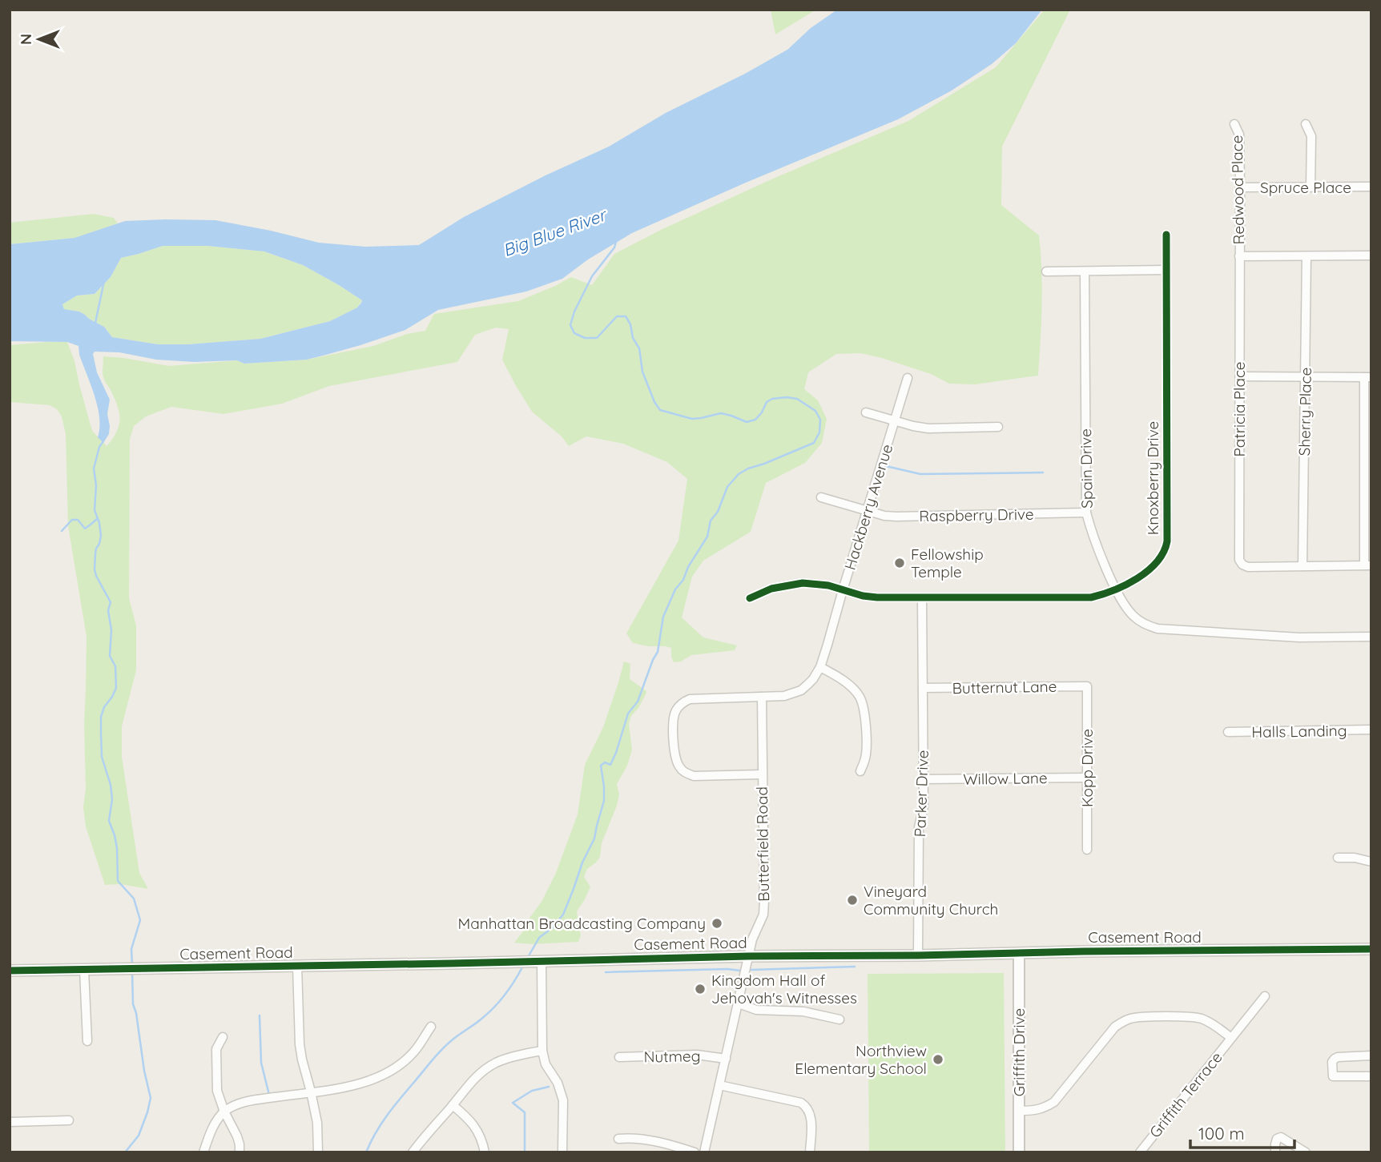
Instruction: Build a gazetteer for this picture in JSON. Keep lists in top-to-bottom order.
{
  "streets": {
    "street": [
      "Spruce Place",
      "Redwood Place",
      "Patricia Place",
      "Sherry Place",
      "Spain Drive",
      "Knoxberry Drive",
      "Hackberry Avenue",
      "Raspberry Drive",
      "Butternut Lane",
      "Halls Landing",
      "Kopp Drive",
      "Willow Lane",
      "Parker Drive",
      "Butterfield Road",
      "Casement Road",
      "Griffith Drive",
      "Nutmeg",
      "Griffith Terrace"
    ]
  },
  "crossings": [
    ["Spruce Place", "Redwood Place"],
    ["Redwood Place", "Patricia Place"],
    ["Patricia Place", "Sherry Place"],
    ["Spain Drive", "Knoxberry Drive"],
    ["Spain Drive", "Raspberry Drive"],
    ["Knoxberry Drive", "Hackberry Avenue"],
    ["Knoxberry Drive", "Parker Drive"],
    ["Hackberry Avenue", "Raspberry Drive"],
    ["Hackberry Avenue", "Butterfield Road"],
    ["Butternut Lane", "Kopp Drive"],
    ["Butternut Lane", "Parker Drive"],
    ["Kopp Drive", "Willow Lane"],
    ["Willow Lane", "Parker Drive"],
    ["Parker Drive", "Casement Road"],
    ["Butterfield Road", "Casement Road"],
    ["Butterfield Road", "Nutmeg"],
    ["Casement Road", "Griffith Drive"],
    ["Griffith Drive", "Griffith Terrace"]
  ],
  "water": ["Big Blue River"],
  "places": [
    "Fellowship Temple",
    "Vineyard Community Church",
    "Manhattan Broadcasting Company",
    "Kingdom Hall of Jehovah's Witnesses",
    "Northview Elementary School"
  ],
  "scale_bar": "100 m",
  "north": "left"
}
